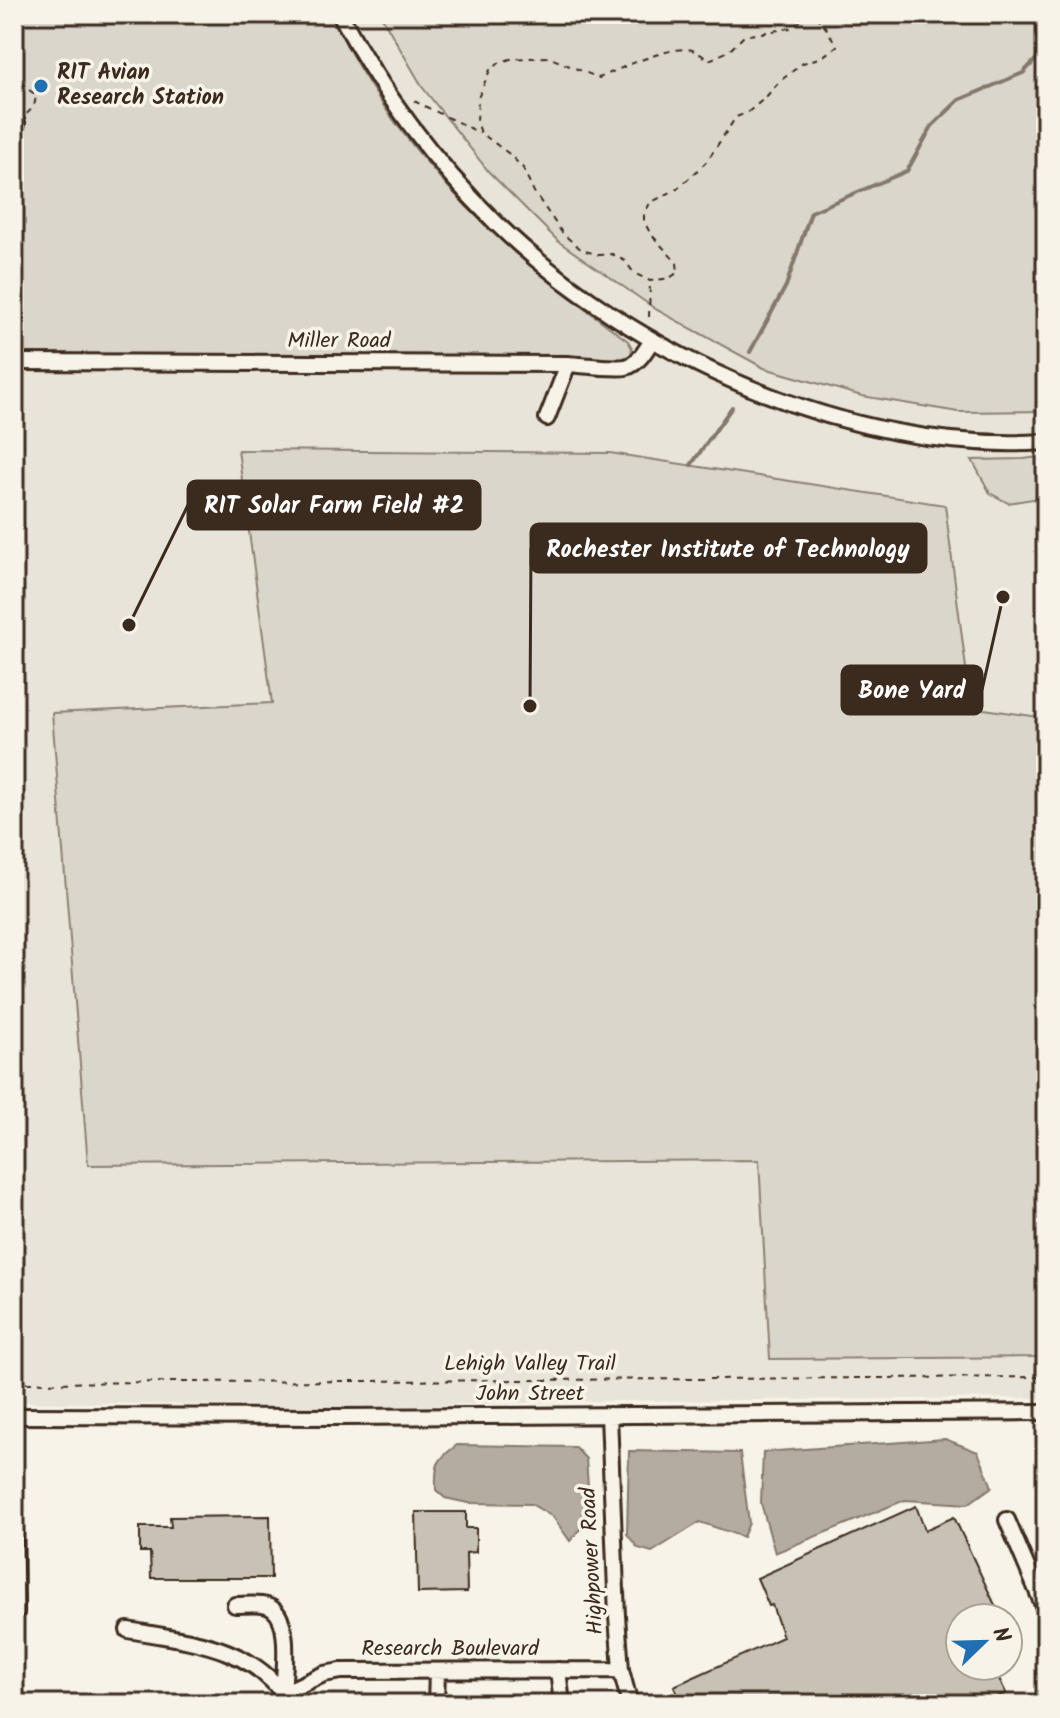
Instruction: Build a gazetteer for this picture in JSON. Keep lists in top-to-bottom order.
{
  "streets": {
    "street": [
      "Miller Road",
      "John Street",
      "Highpower Road",
      "Research Boulevard"
    ],
    "path": ["Lehigh Valley Trail"]
  },
  "crossings": [
    ["John Street", "Highpower Road"],
    ["Highpower Road", "Research Boulevard"]
  ],
  "places": [
    "RIT Avian Research Station",
    "Bone Yard",
    "RIT Solar Farm Field #2",
    "Rochester Institute of Technology"
  ],
  "north": "top right"
}
